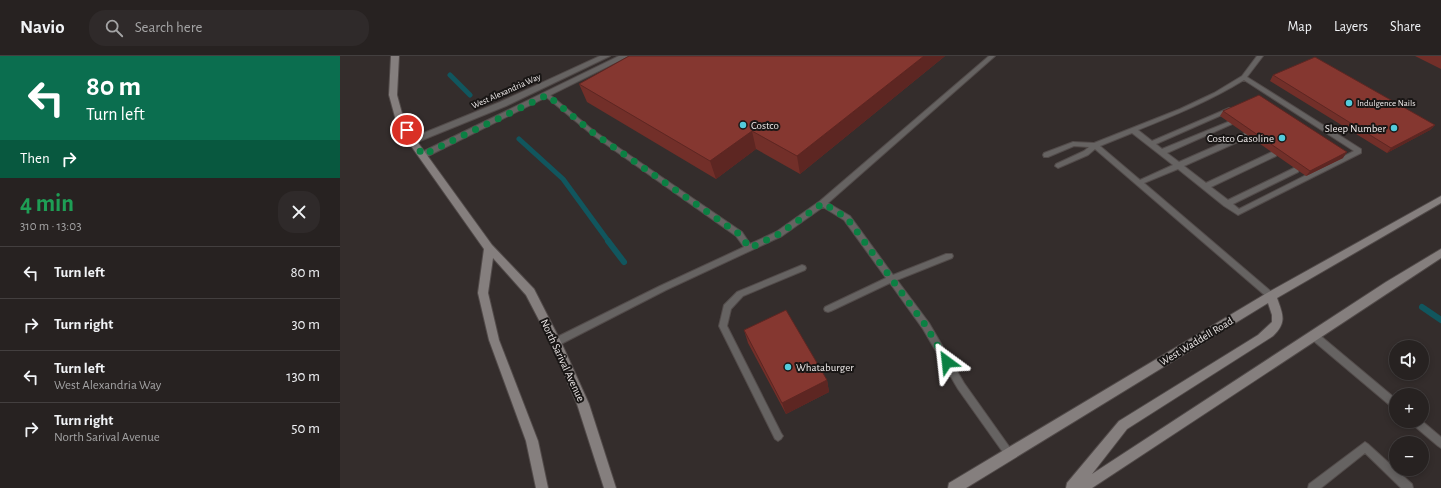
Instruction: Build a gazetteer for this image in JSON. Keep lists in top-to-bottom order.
{
  "streets": {
    "main road": ["West Waddell Road", "North Sarival Avenue"],
    "street": ["West Alexandria Way"]
  },
  "crossings": [
    ["West Alexandria Way", "North Sarival Avenue"]
  ],
  "places": [
    "Indulgence Nails",
    "Costco",
    "Sleep Number",
    "Costco Gasoline",
    "Whataburger"
  ],
  "page": {
    "header": "Navio",
    "search": "Search here",
    "nav": ["Map", "Layers", "Share"],
    "turn": ["80 m", "Turn left"],
    "then": "Then",
    "heading": ["4 min", "310 m · 13:03"],
    "list": [
      {
        "name": "Turn left",
        "value": "80 m"
      },
      {
        "name": "Turn right",
        "value": "30 m"
      },
      {
        "name": "Turn left",
        "note": "West Alexandria Way",
        "value": "130 m"
      },
      {
        "name": "Turn right",
        "note": "North Sarival Avenue",
        "value": "50 m"
      }
    ],
    "map_buttons": ["+", "−"]
  }
}
